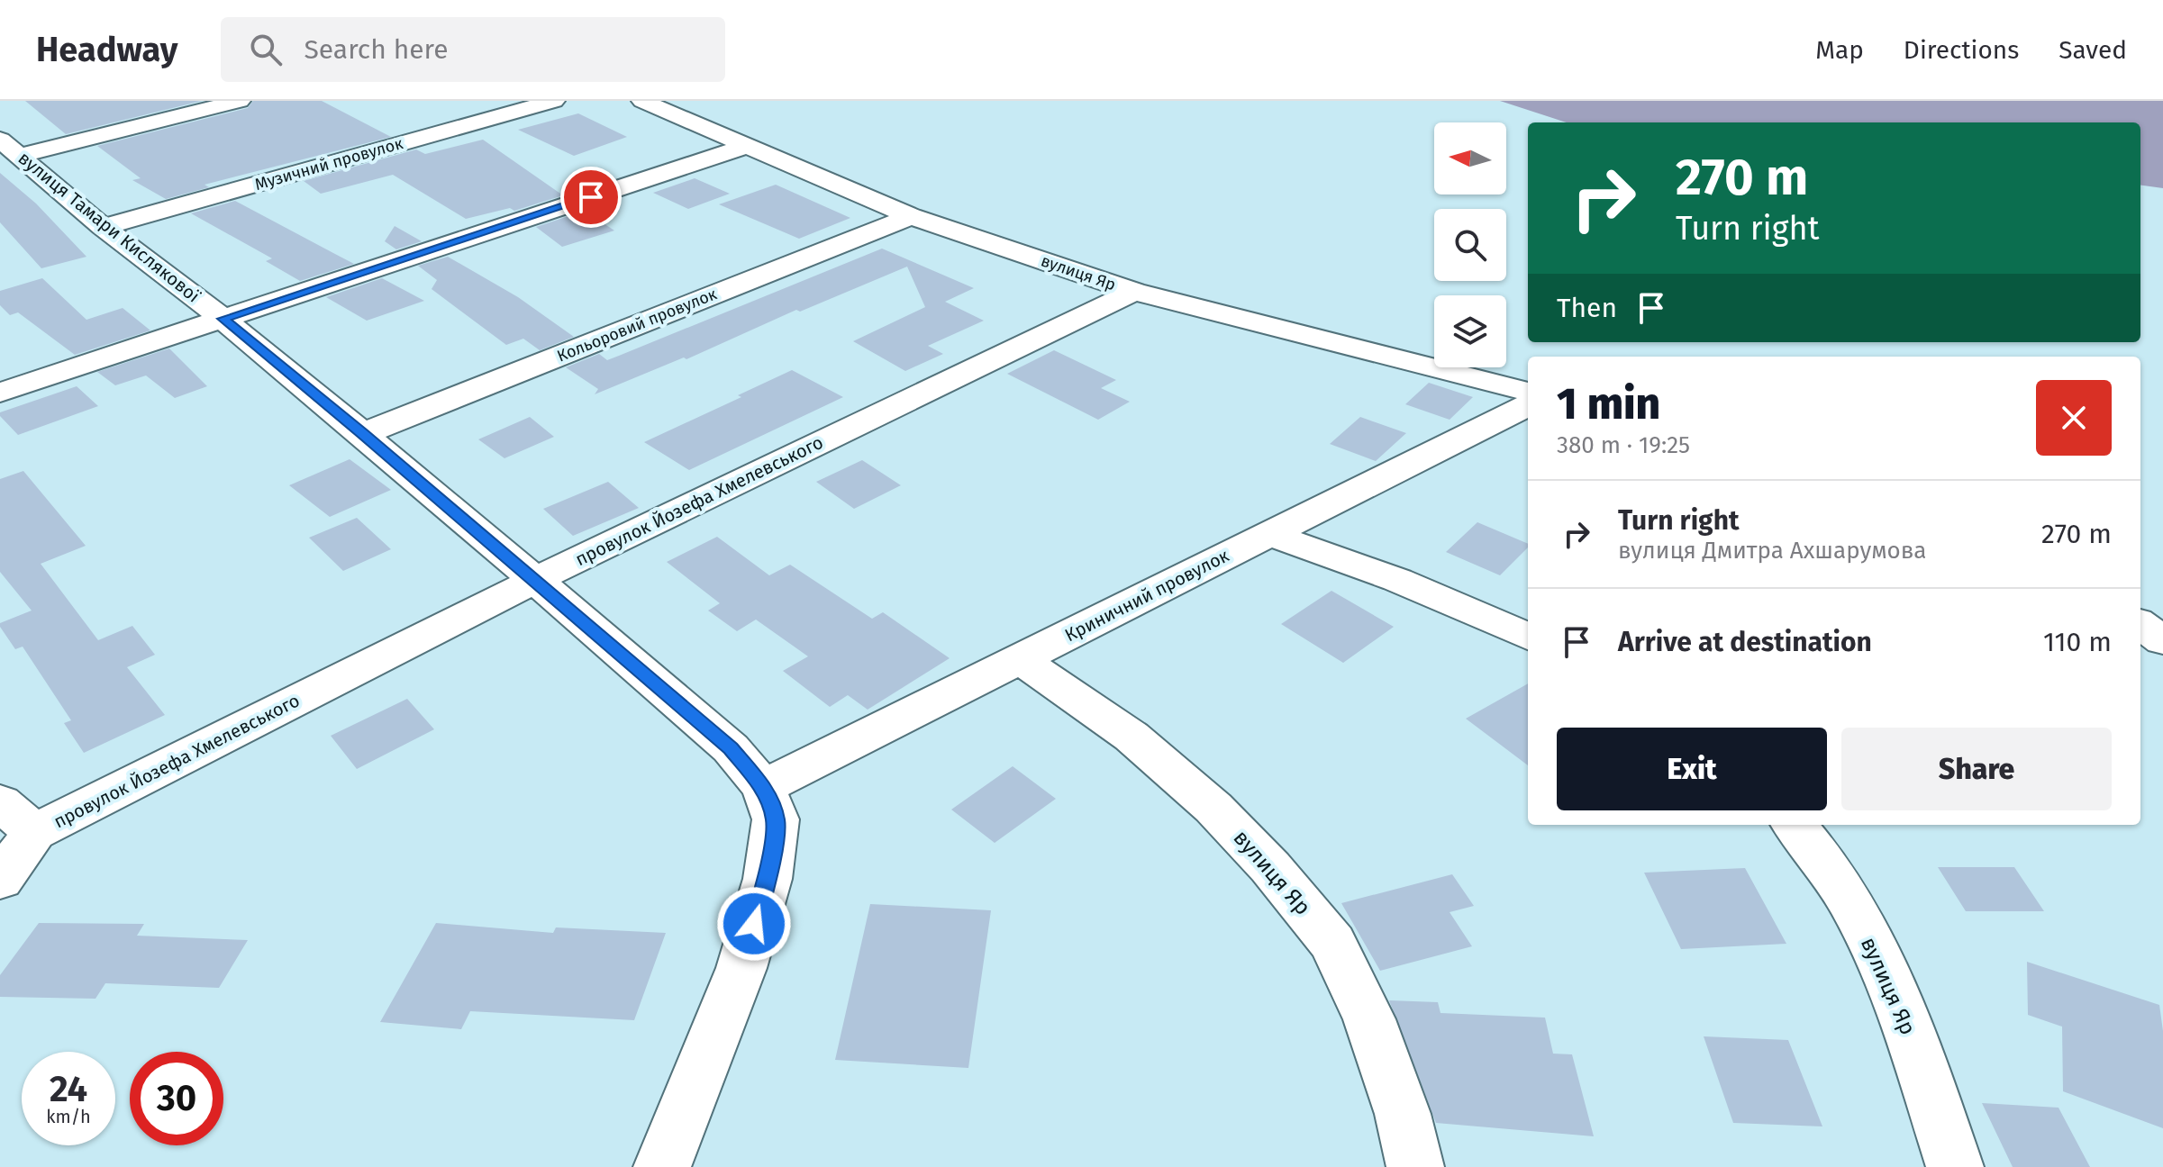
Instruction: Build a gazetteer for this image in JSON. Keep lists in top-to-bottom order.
{
  "streets": {
    "street": [
      "Музичний провулок",
      "вулиця Тамари Кислякової",
      "вулиця Яр",
      "Кольоровий провулок",
      "провулок Йозефа Хмелевського",
      "Криничний провулок"
    ]
  },
  "crossings": [
    ["Музичний провулок", "вулиця Тамари Кислякової"],
    ["вулиця Тамари Кислякової", "Кольоровий провулок"],
    ["вулиця Тамари Кислякової", "провулок Йозефа Хмелевського"],
    ["вулиця Тамари Кислякової", "Криничний провулок"],
    ["вулиця Яр", "Кольоровий провулок"],
    ["вулиця Яр", "провулок Йозефа Хмелевського"],
    ["вулиця Яр", "Криничний провулок"]
  ],
  "north": "left",
  "page": {
    "header": "Headway",
    "search": "Search here",
    "nav": ["Map", "Directions", "Saved"],
    "turn": ["270 m", "Turn right"],
    "then": "Then",
    "heading": ["1 min", "380 m · 19:25"],
    "list": [
      {
        "name": "Turn right",
        "note": "вулиця Дмитра Ахшарумова",
        "value": "270 m"
      },
      {
        "name": "Arrive at destination",
        "value": "110 m"
      }
    ],
    "buttons": ["Exit", "Share"],
    "speed": "24 km/h",
    "limit": "30"
  }
}
